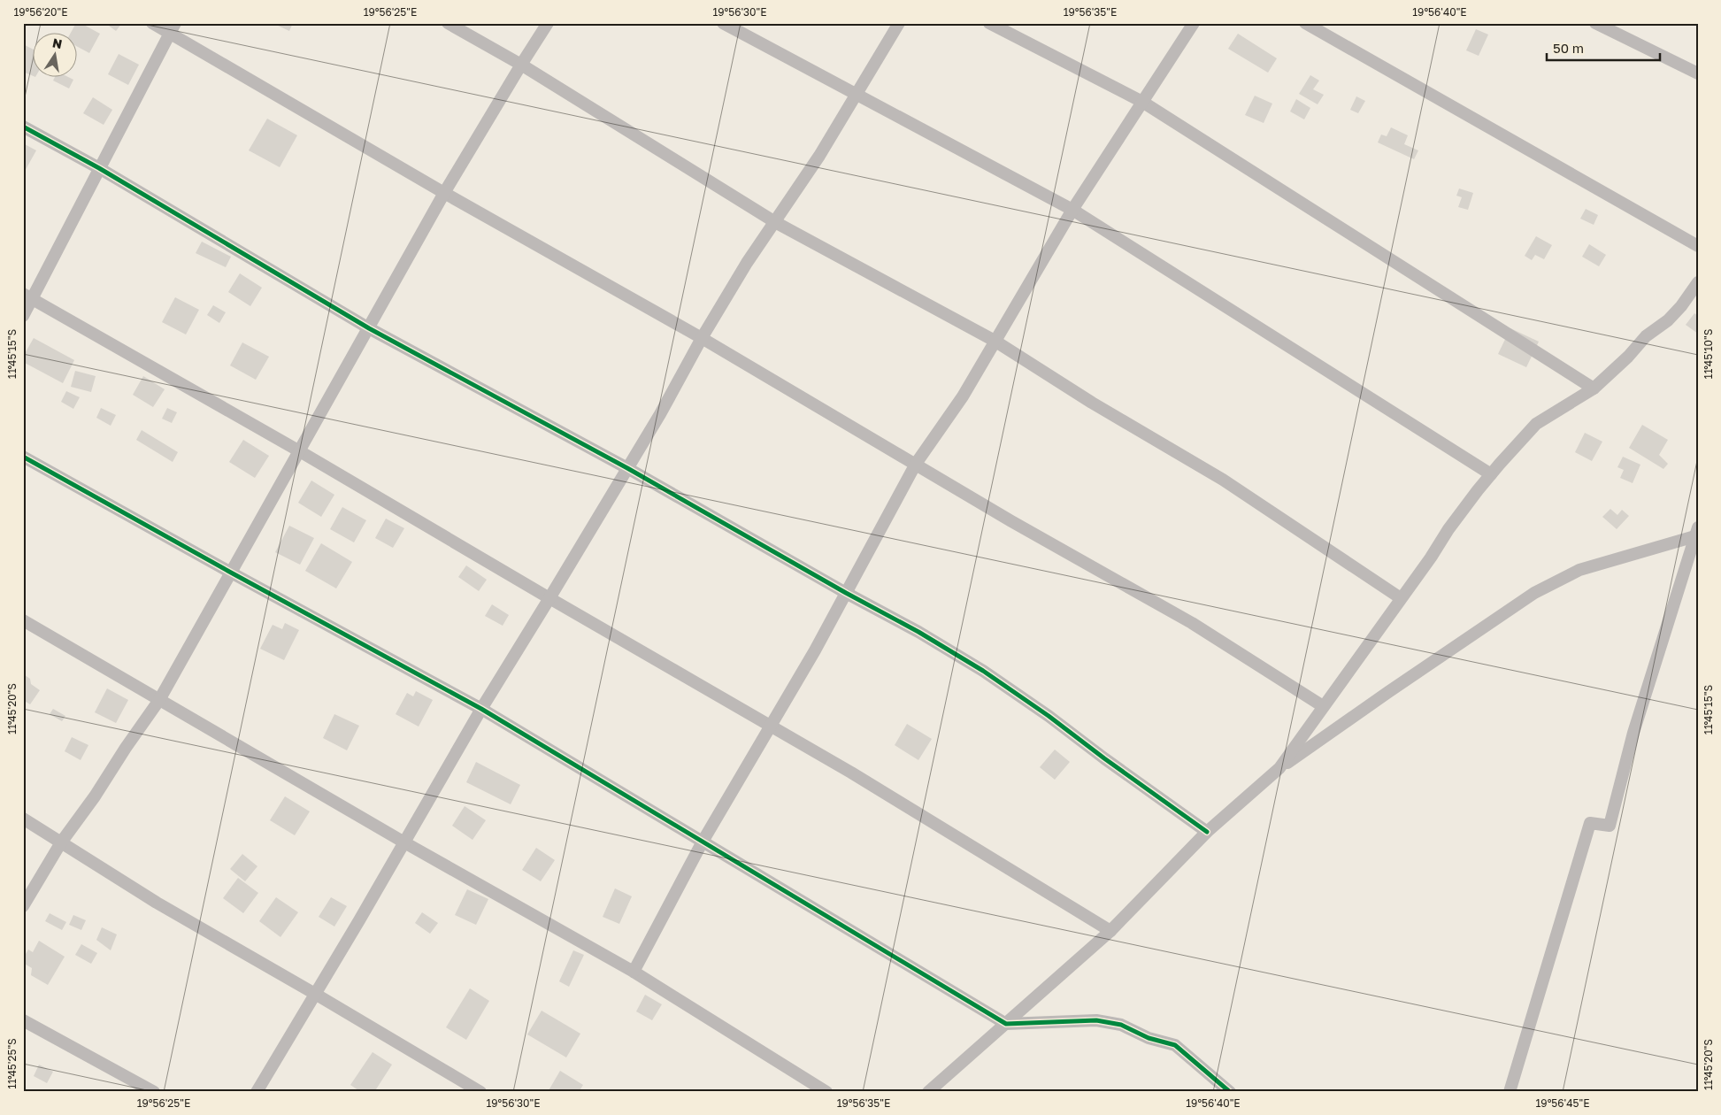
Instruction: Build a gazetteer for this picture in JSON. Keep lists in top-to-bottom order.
{
  "scale_bar": "50 m",
  "north": "top",
  "coordinates": [
    "19°56'20\"E",
    "19°56'25\"E",
    "19°56'30\"E",
    "19°56'35\"E",
    "19°56'40\"E",
    "11°45'15\"S",
    "11°45'10\"S",
    "11°45'20\"S",
    "11°45'25\"S",
    "19°56'45\"E"
  ]
}
